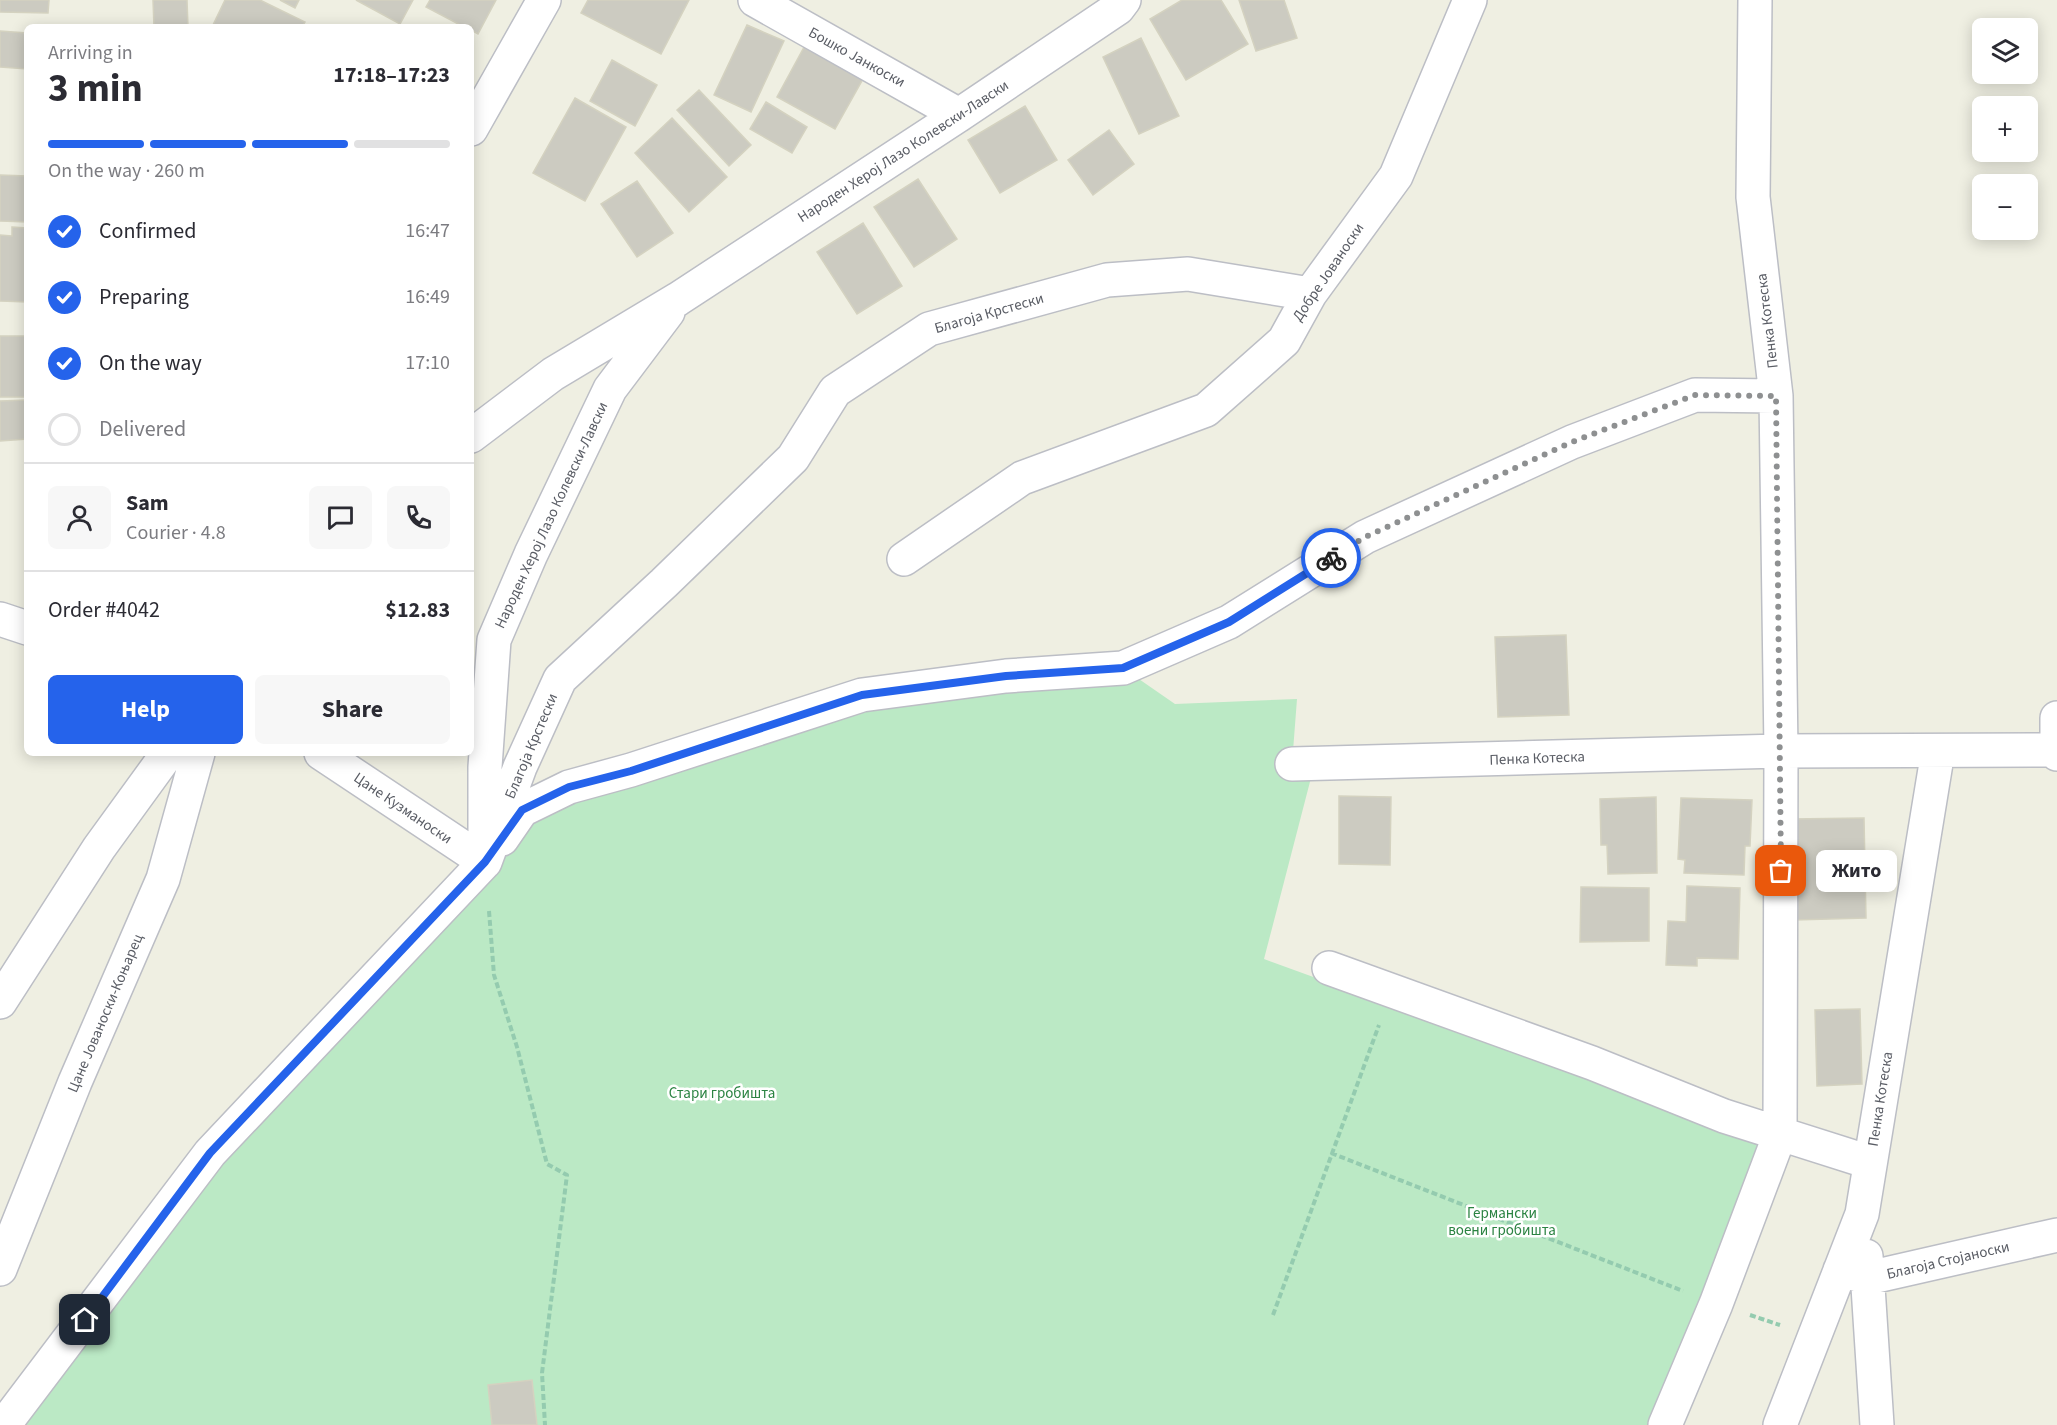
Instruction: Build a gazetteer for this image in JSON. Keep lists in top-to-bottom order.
{
  "streets": {
    "street": [
      "Бошко Јанкоски",
      "Народен Херој Лазо Колевски-Лавски",
      "Добре Јованоски",
      "Благоја Крстески",
      "Пенка Котеска",
      "Цане Кузманоски",
      "Цане Јованоски-Коњарец",
      "Благоја Стојаноски"
    ]
  },
  "crossings": [
    ["Бошко Јанкоски", "Народен Херој Лазо Колевски-Лавски"],
    ["Народен Херој Лазо Колевски-Лавски", "Благоја Крстески"],
    ["Народен Херој Лазо Колевски-Лавски", "Цане Кузманоски"],
    ["Добре Јованоски", "Благоја Крстески"],
    ["Благоја Крстески", "Цане Кузманоски"],
    ["Пенка Котеска", "Благоја Стојаноски"]
  ],
  "parks": ["Стари гробишта", "Германски воени гробишта"],
  "places": ["Жито"],
  "page": {
    "map_buttons": ["+", "−"],
    "heading": ["3 min", "Arriving in", "17:18–17:23"],
    "panel": [
      "Sam",
      "Courier · 4.8",
      "Order #4042",
      "$12.83"
    ],
    "bar": "On the way · 260 m",
    "list": [
      ["Confirmed", "16:47"],
      ["Preparing", "16:49"],
      ["On the way", "17:10"],
      "Delivered"
    ],
    "buttons": ["Help", "Share"],
    "bubble": "Жито"
  }
}
